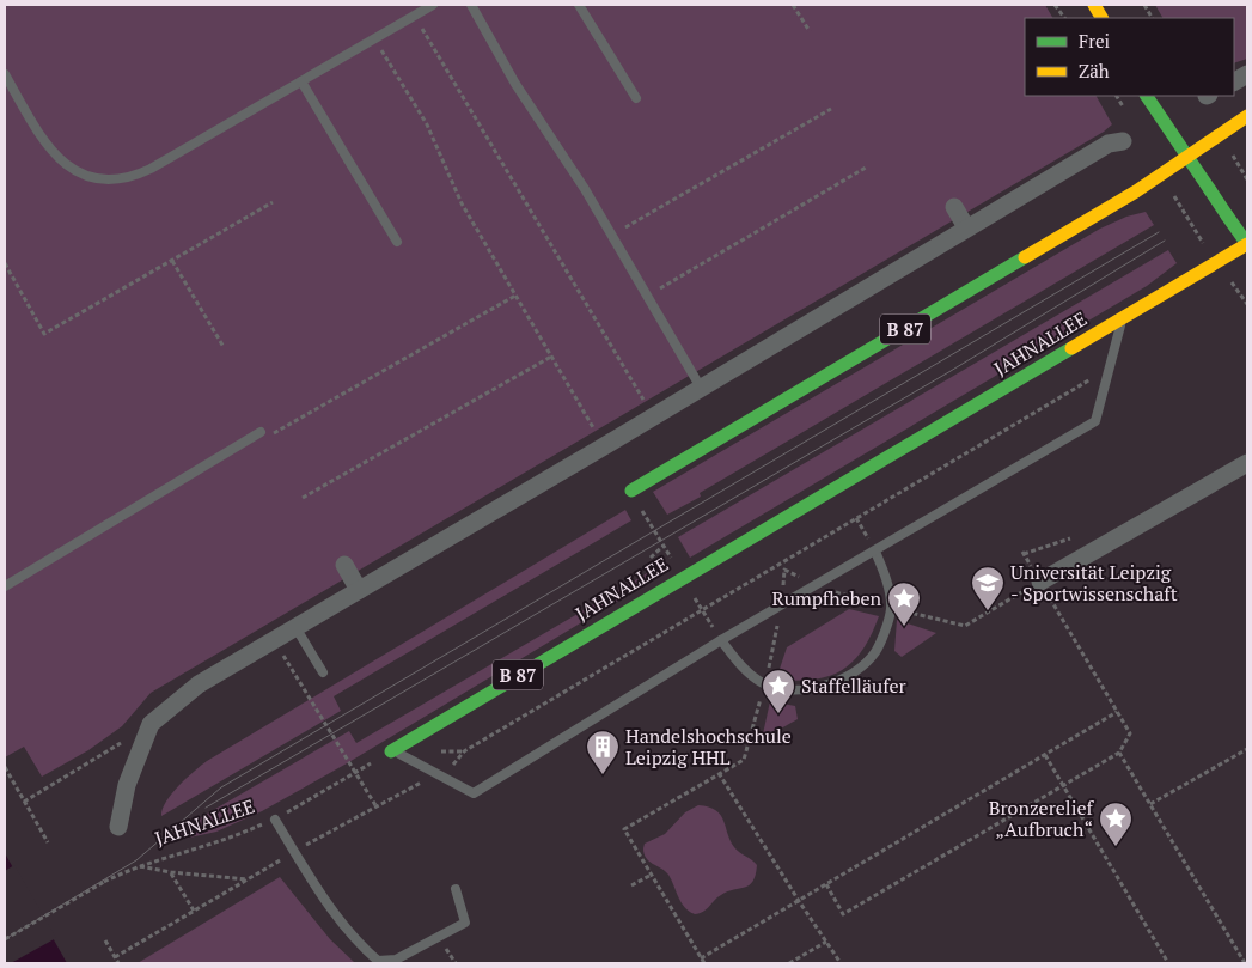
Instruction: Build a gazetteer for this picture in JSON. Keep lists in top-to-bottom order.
{
  "streets": {
    "main road": ["B 87", "JAHNALLEE"]
  },
  "places": {
    "school or university": ["Universität Leipzig - Sportwissenschaft"],
    "place": ["Rumpfheben", "Staffelläufer", "Bronzerelief „Aufbruch“"],
    "building": ["Handelshochschule Leipzig HHL"]
  },
  "legend": ["Frei", "Zäh"]
}
